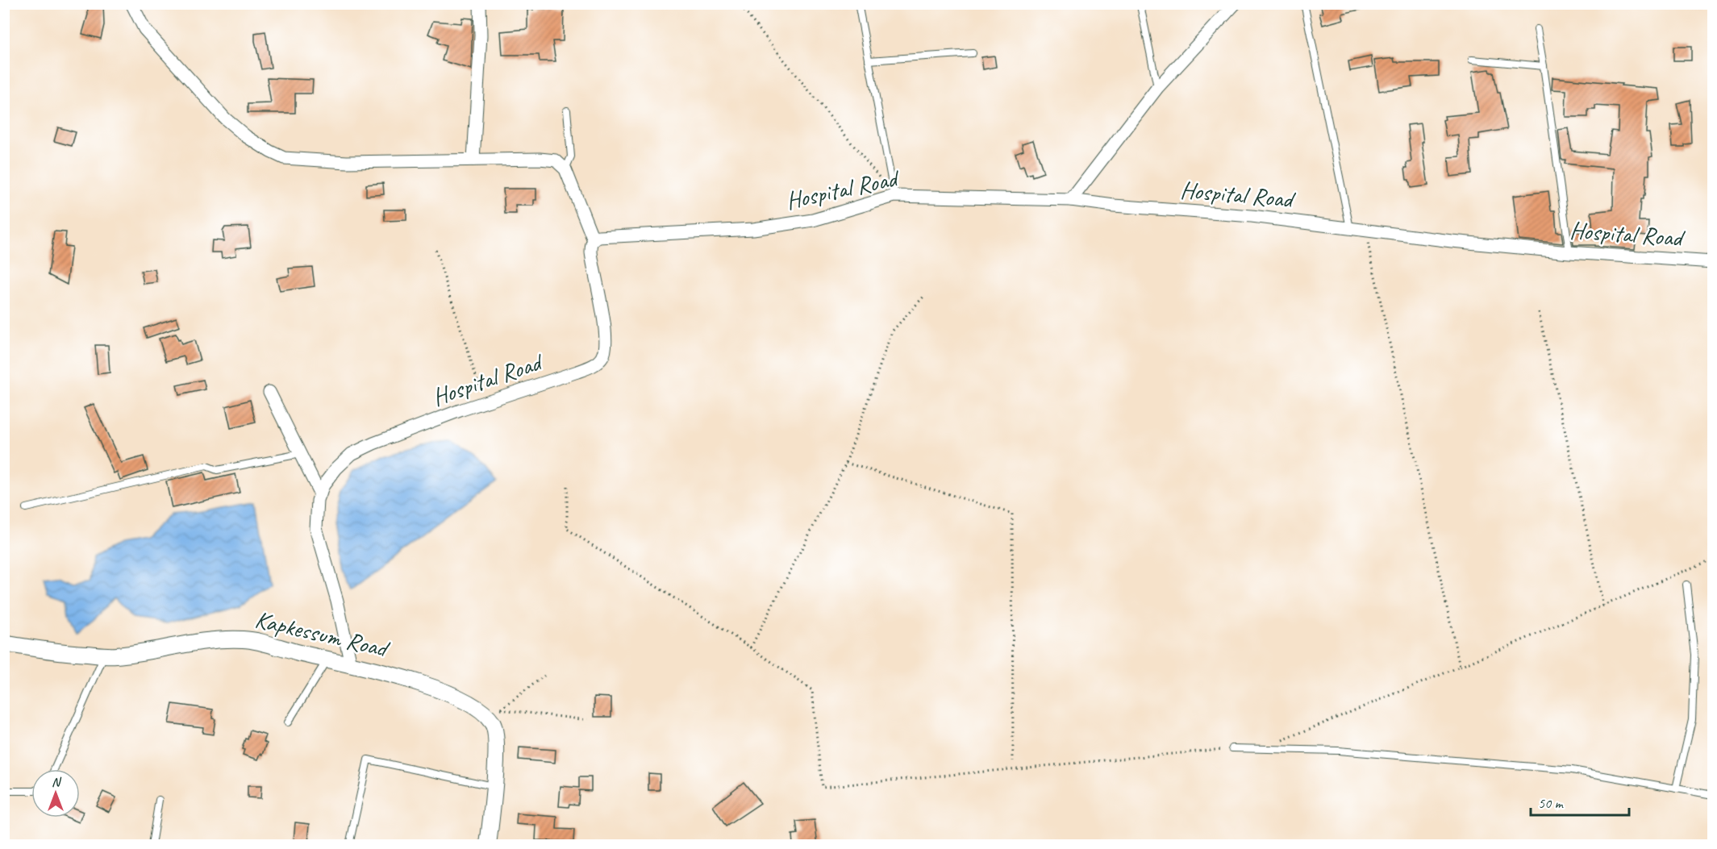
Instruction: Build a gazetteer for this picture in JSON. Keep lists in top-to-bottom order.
{
  "streets": {
    "street": ["Hospital Road", "Kapkessum Road"]
  },
  "crossings": [
    ["Hospital Road", "Kapkessum Road"]
  ],
  "scale_bar": "50 m",
  "north": "top"
}
